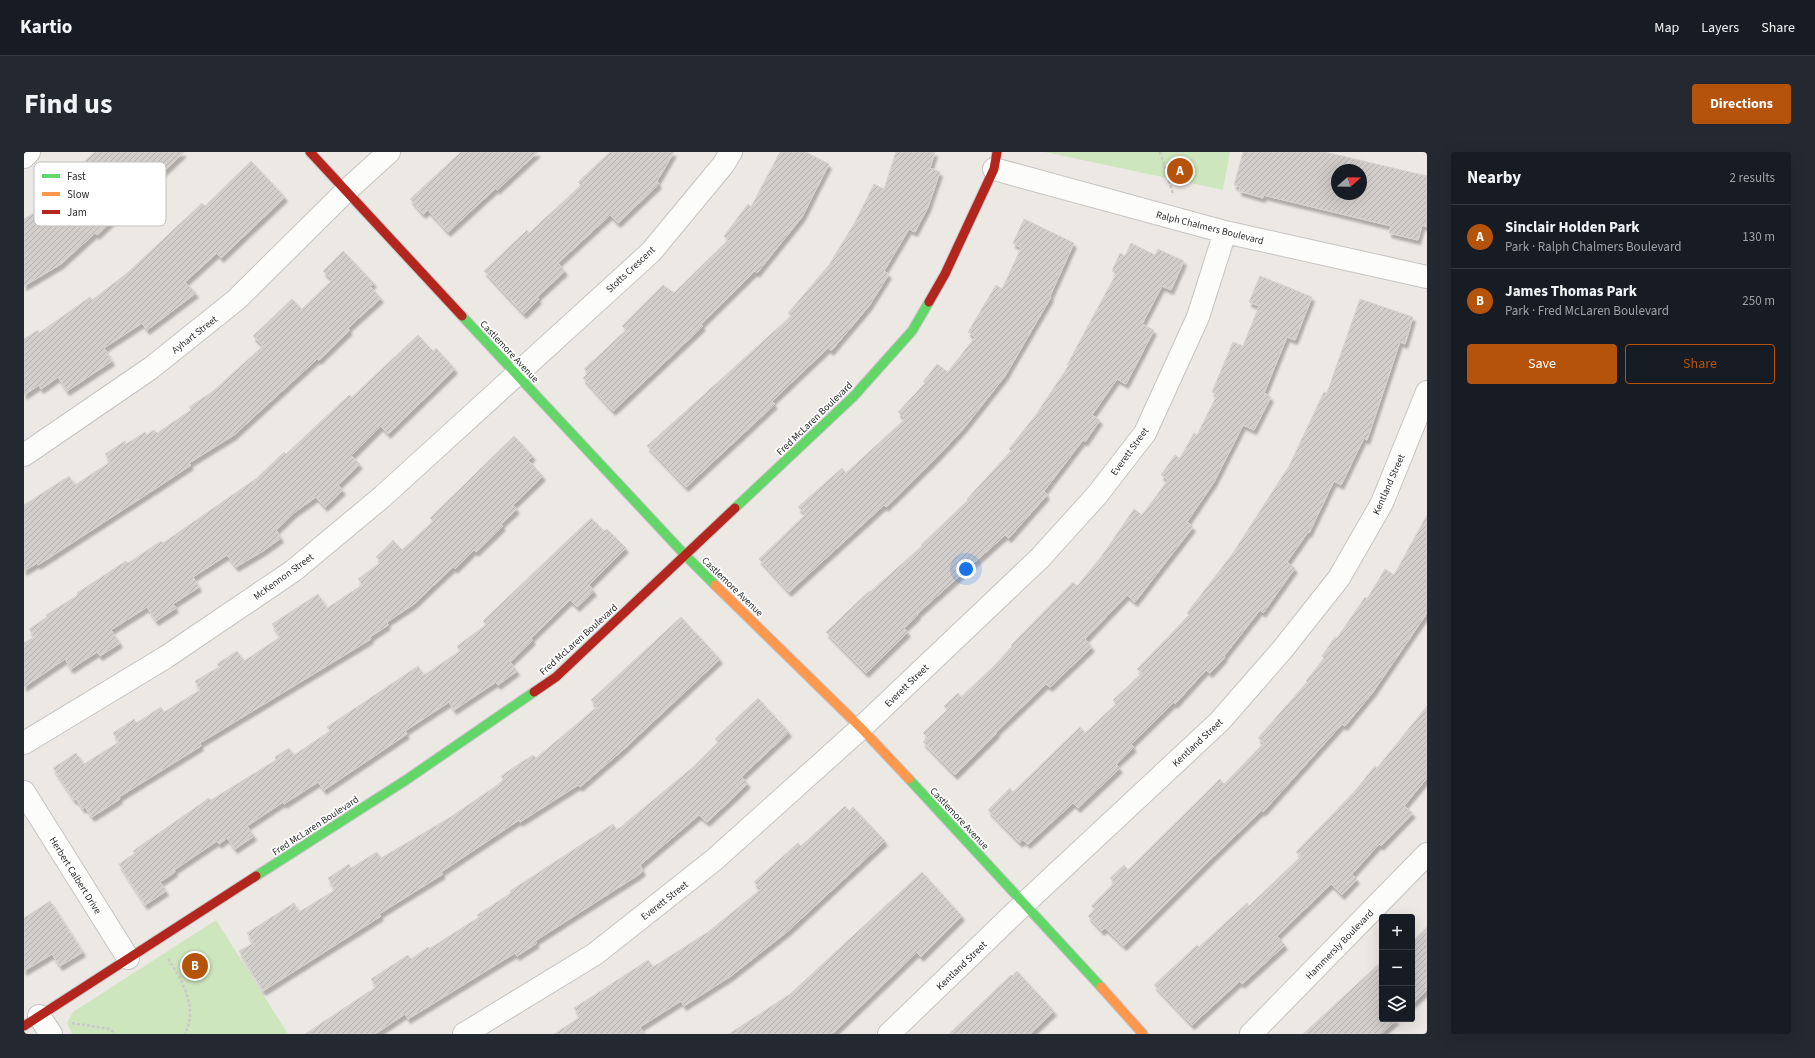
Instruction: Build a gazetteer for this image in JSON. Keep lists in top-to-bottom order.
{
  "streets": {
    "street": [
      "Ralph Chalmers Boulevard",
      "Stotts Crescent",
      "Ayhart Street",
      "Castlemore Avenue",
      "Fred McLaren Boulevard",
      "Everett Street",
      "Kentland Street",
      "McKennon Street",
      "Herbert Calbert Drive",
      "Hammersly Boulevard"
    ]
  },
  "crossings": [
    ["Ralph Chalmers Boulevard", "Fred McLaren Boulevard"],
    ["Ralph Chalmers Boulevard", "Everett Street"],
    ["Stotts Crescent", "Castlemore Avenue"],
    ["Stotts Crescent", "McKennon Street"],
    ["Ayhart Street", "Castlemore Avenue"],
    ["Castlemore Avenue", "Fred McLaren Boulevard"],
    ["Castlemore Avenue", "Everett Street"],
    ["Castlemore Avenue", "Kentland Street"],
    ["Castlemore Avenue", "McKennon Street"],
    ["Fred McLaren Boulevard", "Herbert Calbert Drive"]
  ],
  "legend": ["Fast", "Slow", "Jam"],
  "north": "right",
  "page": {
    "header": "Kartio",
    "nav": ["Map", "Layers", "Share"],
    "title": "Find us",
    "buttons": [
      "Directions",
      ["Save", "Share"]
    ],
    "heading": ["Nearby", "2 results"],
    "pins": ["A", "B"],
    "list": [
      {
        "mark": "A",
        "name": "Sinclair Holden Park",
        "note": "Park · Ralph Chalmers Boulevard",
        "value": "130 m"
      },
      {
        "mark": "B",
        "name": "James Thomas Park",
        "note": "Park · Fred McLaren Boulevard",
        "value": "250 m"
      }
    ],
    "map_buttons": ["+", "−"]
  }
}
